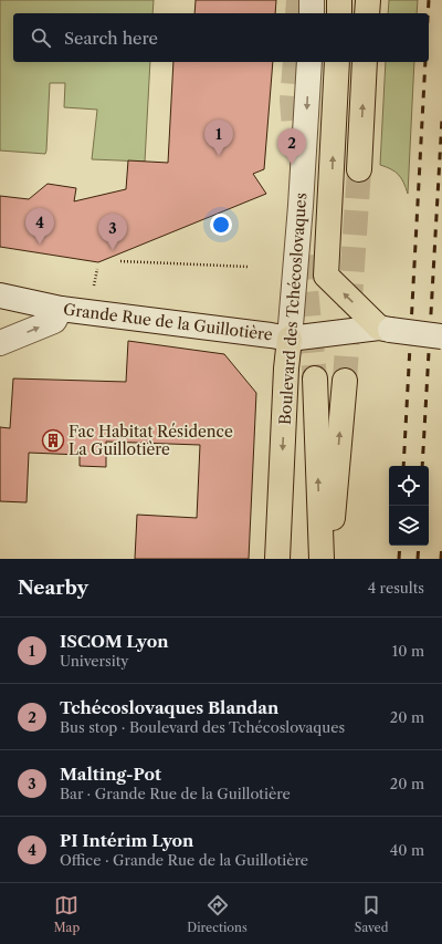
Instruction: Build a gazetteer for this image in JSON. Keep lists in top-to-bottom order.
{
  "streets": {
    "main road": ["Boulevard des Tchécoslovaques", "Grande Rue de la Guillotière"]
  },
  "crossings": [
    ["Boulevard des Tchécoslovaques", "Grande Rue de la Guillotière"]
  ],
  "places": {
    "building": ["Fac Habitat Résidence La Guillotière"]
  },
  "page": {
    "search": "Search here",
    "pins": [
      "1",
      "2",
      "4",
      "3"
    ],
    "heading": ["Nearby", "4 results"],
    "list": [
      {
        "mark": "1",
        "name": "ISCOM Lyon",
        "note": "University",
        "value": "10 m"
      },
      {
        "mark": "2",
        "name": "Tchécoslovaques Blandan",
        "note": "Bus stop · Boulevard des Tchécoslovaques",
        "value": "20 m"
      },
      {
        "mark": "3",
        "name": "Malting-Pot",
        "note": "Bar · Grande Rue de la Guillotière",
        "value": "20 m"
      },
      {
        "mark": "4",
        "name": "PI Intérim Lyon",
        "note": "Office · Grande Rue de la Guillotière",
        "value": "40 m"
      }
    ],
    "nav": ["Map", "Directions", "Saved"]
  }
}
